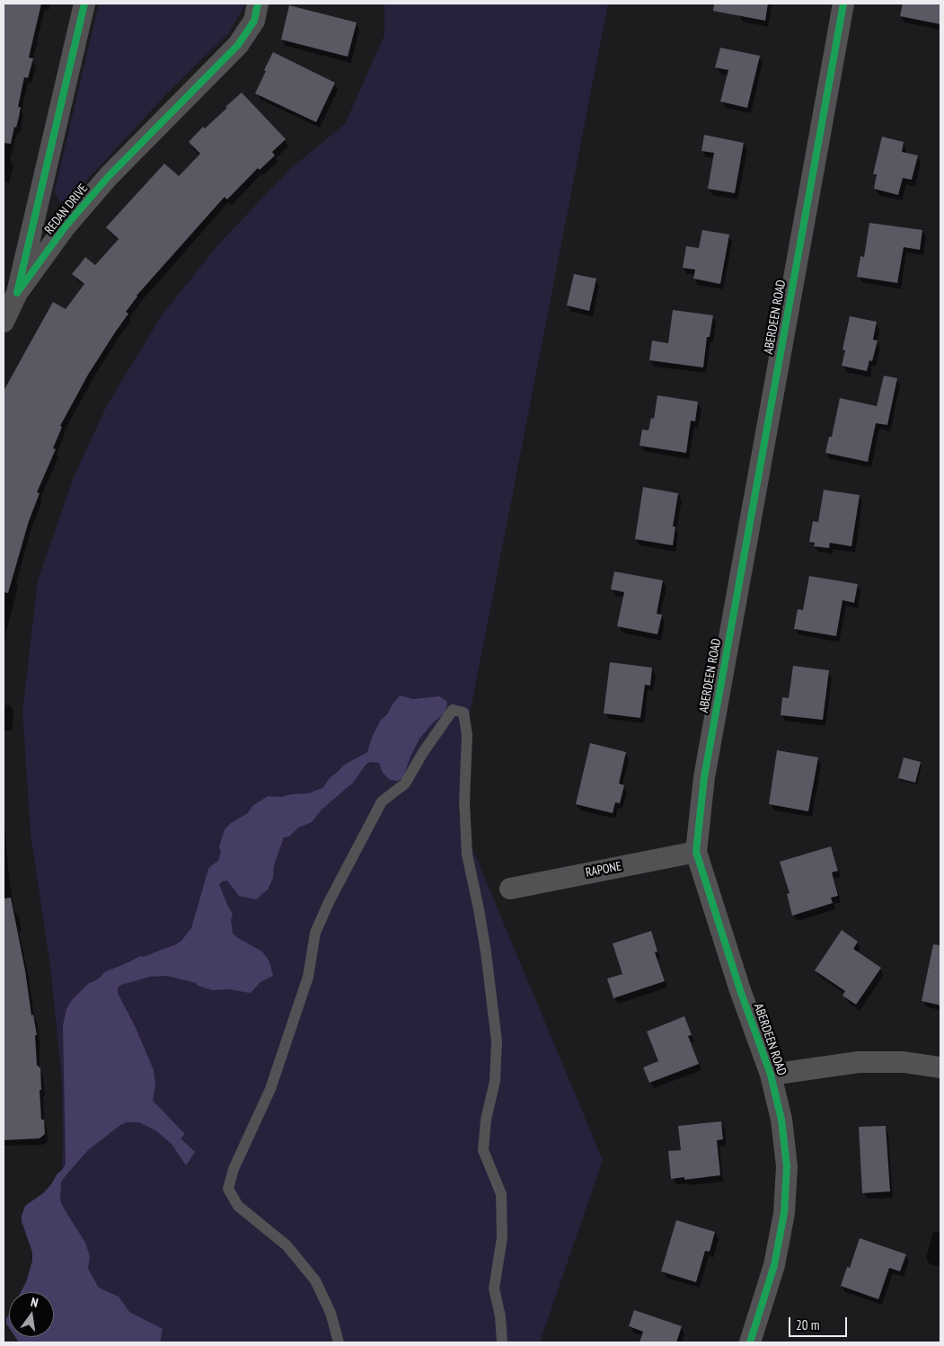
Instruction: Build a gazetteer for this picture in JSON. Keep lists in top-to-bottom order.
{
  "streets": {
    "street": ["REDAN DRIVE", "ABERDEEN ROAD", "RAPONE"]
  },
  "crossings": [
    ["ABERDEEN ROAD", "RAPONE"]
  ],
  "scale_bar": "20 m",
  "north": "top"
}
